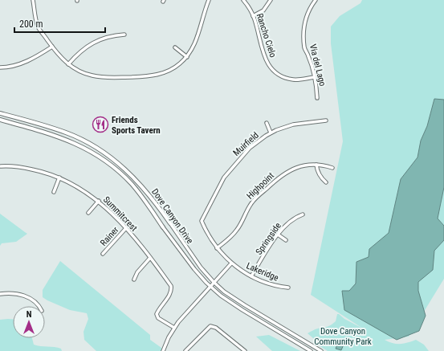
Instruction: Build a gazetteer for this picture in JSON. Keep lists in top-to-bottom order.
{
  "streets": {
    "street": [
      "Rancho Cielo",
      "Via del Lago",
      "Muirfield",
      "Highpoint",
      "Summitcrest",
      "Dove Canyon Drive",
      "Rainer",
      "Springside",
      "Lakeridge"
    ]
  },
  "crossings": [
    ["Rancho Cielo", "Via del Lago"],
    ["Muirfield", "Lakeridge"],
    ["Highpoint", "Lakeridge"],
    ["Summitcrest", "Rainer"],
    ["Springside", "Lakeridge"]
  ],
  "parks": ["Dove Canyon Community Park"],
  "places": {
    "restaurant": ["Friends Sports Tavern"]
  },
  "scale_bar": "200 m",
  "north": "top"
}
